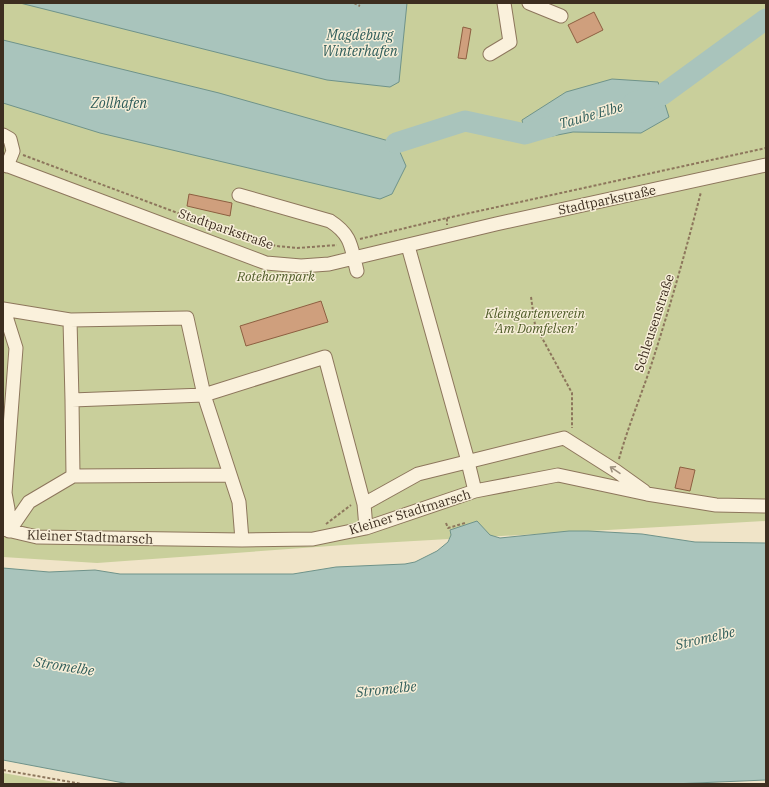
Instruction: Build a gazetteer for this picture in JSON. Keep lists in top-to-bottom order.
{
  "streets": {
    "street": ["Stadtparkstraße", "Kleiner Stadtmarsch"],
    "path": ["Schleusenstraße"]
  },
  "crossings": [
    ["Stadtparkstraße", "Schleusenstraße"]
  ],
  "water": [
    "Magdeburg Winterhafen",
    "Zollhafen",
    "Taube Elbe",
    "Stromelbe"
  ],
  "parks": ["Rotehornpark", "Kleingartenverein 'Am Domfelsen'"]
}
